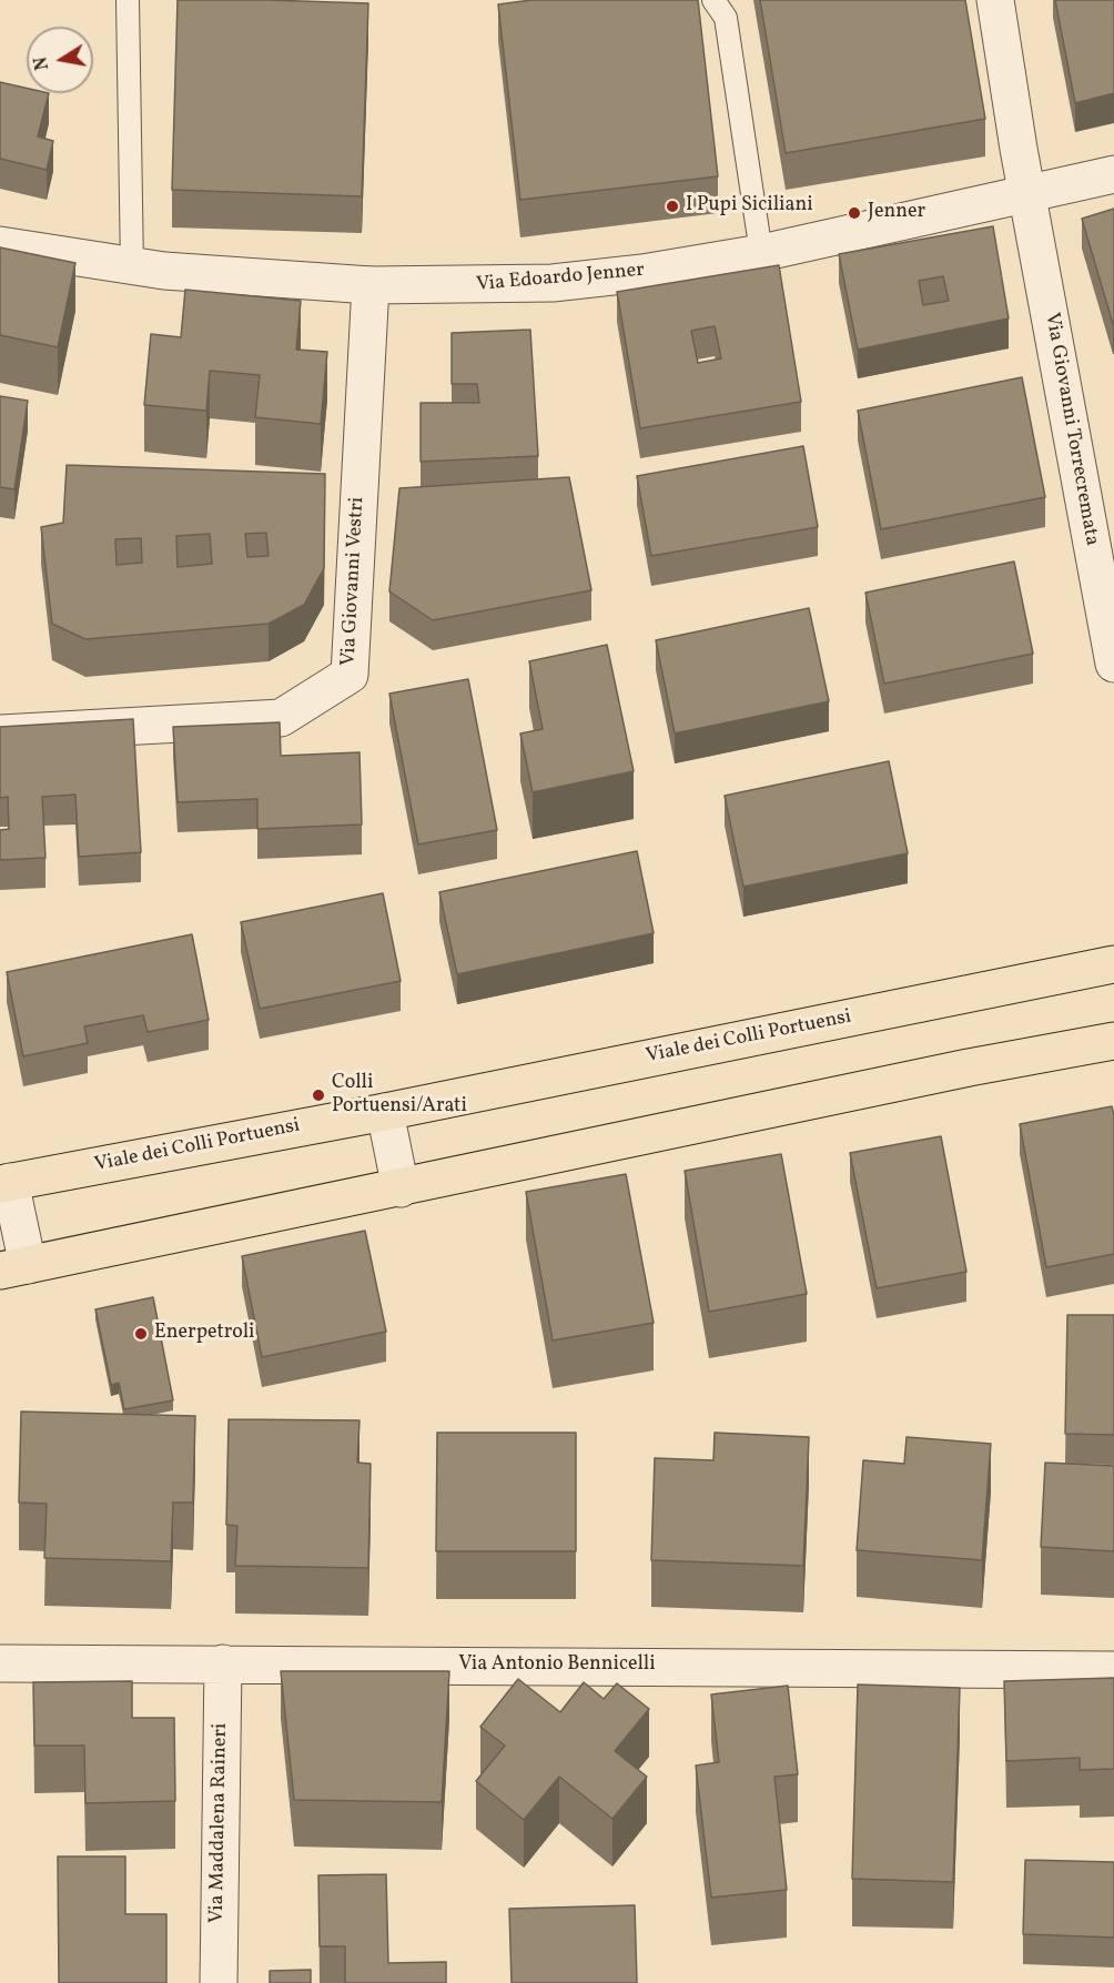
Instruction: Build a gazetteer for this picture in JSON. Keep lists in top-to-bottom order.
{
  "streets": {
    "main road": ["Viale dei Colli Portuensi"],
    "street": [
      "Via Edoardo Jenner",
      "Via Giovanni Torrecremata",
      "Via Giovanni Vestri",
      "Via Antonio Bennicelli",
      "Via Maddalena Raineri"
    ]
  },
  "crossings": [
    ["Via Edoardo Jenner", "Via Giovanni Torrecremata"],
    ["Via Edoardo Jenner", "Via Giovanni Vestri"],
    ["Via Antonio Bennicelli", "Via Maddalena Raineri"]
  ],
  "places": [
    "I Pupi Siciliani",
    "Jenner",
    "Colli Portuensi/Arati",
    "Enerpetroli"
  ],
  "north": "left"
}
